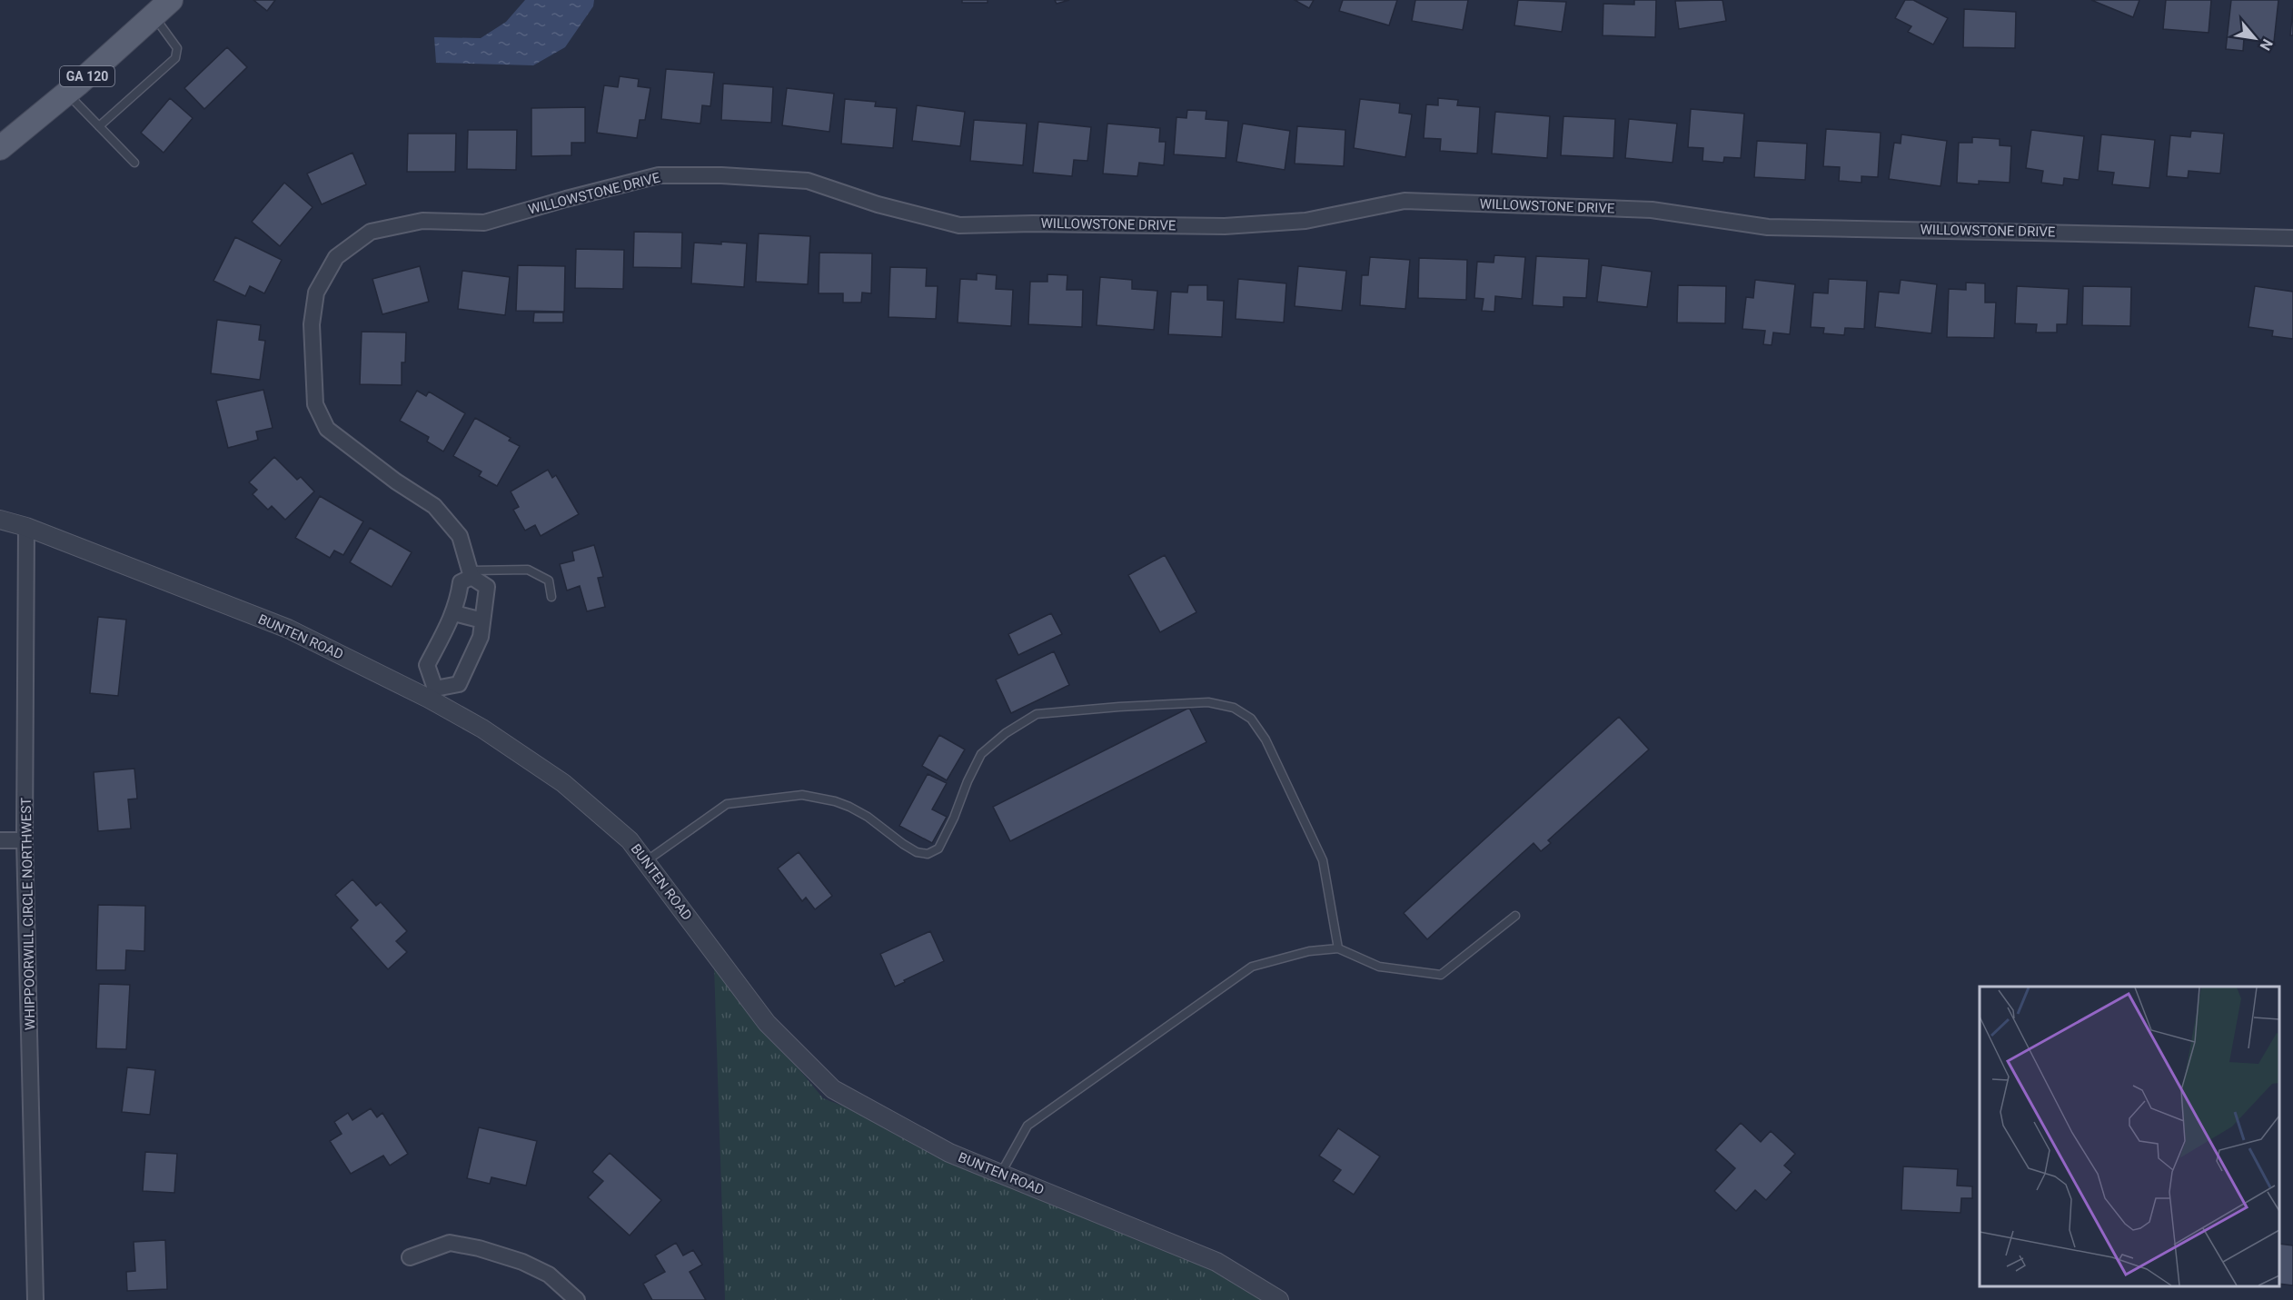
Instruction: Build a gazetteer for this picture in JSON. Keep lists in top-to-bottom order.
{
  "streets": {
    "main road": ["GA 120"],
    "street": ["WILLOWSTONE DRIVE", "BUNTEN ROAD", "WHIPPOORWILL CIRCLE NORTHWEST"]
  },
  "crossings": [
    ["WILLOWSTONE DRIVE", "BUNTEN ROAD"],
    ["BUNTEN ROAD", "WHIPPOORWILL CIRCLE NORTHWEST"]
  ],
  "north": "bottom right"
}
